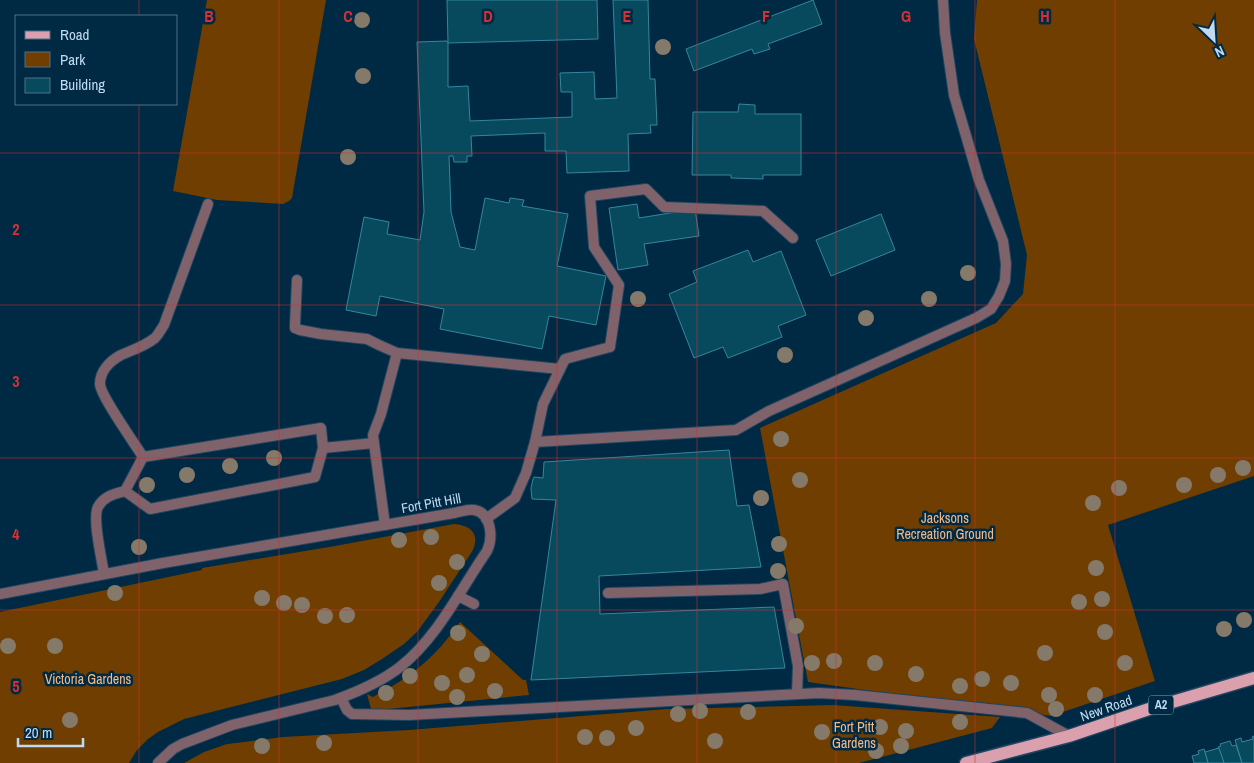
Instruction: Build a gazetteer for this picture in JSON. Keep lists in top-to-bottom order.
{
  "streets": {
    "main road": ["A2", "New Road"],
    "street": ["Fort Pitt Hill"]
  },
  "parks": ["Jacksons Recreation Ground", "Victoria Gardens", "Fort Pitt Gardens"],
  "legend": ["Road", "Park", "Building"],
  "scale_bar": "20 m",
  "north": "bottom right",
  "grid": {
    "columns": [
      "B",
      "C",
      "D",
      "E",
      "F",
      "G",
      "H"
    ],
    "rows": [
      "2",
      "3",
      "4",
      "5"
    ]
  }
}
